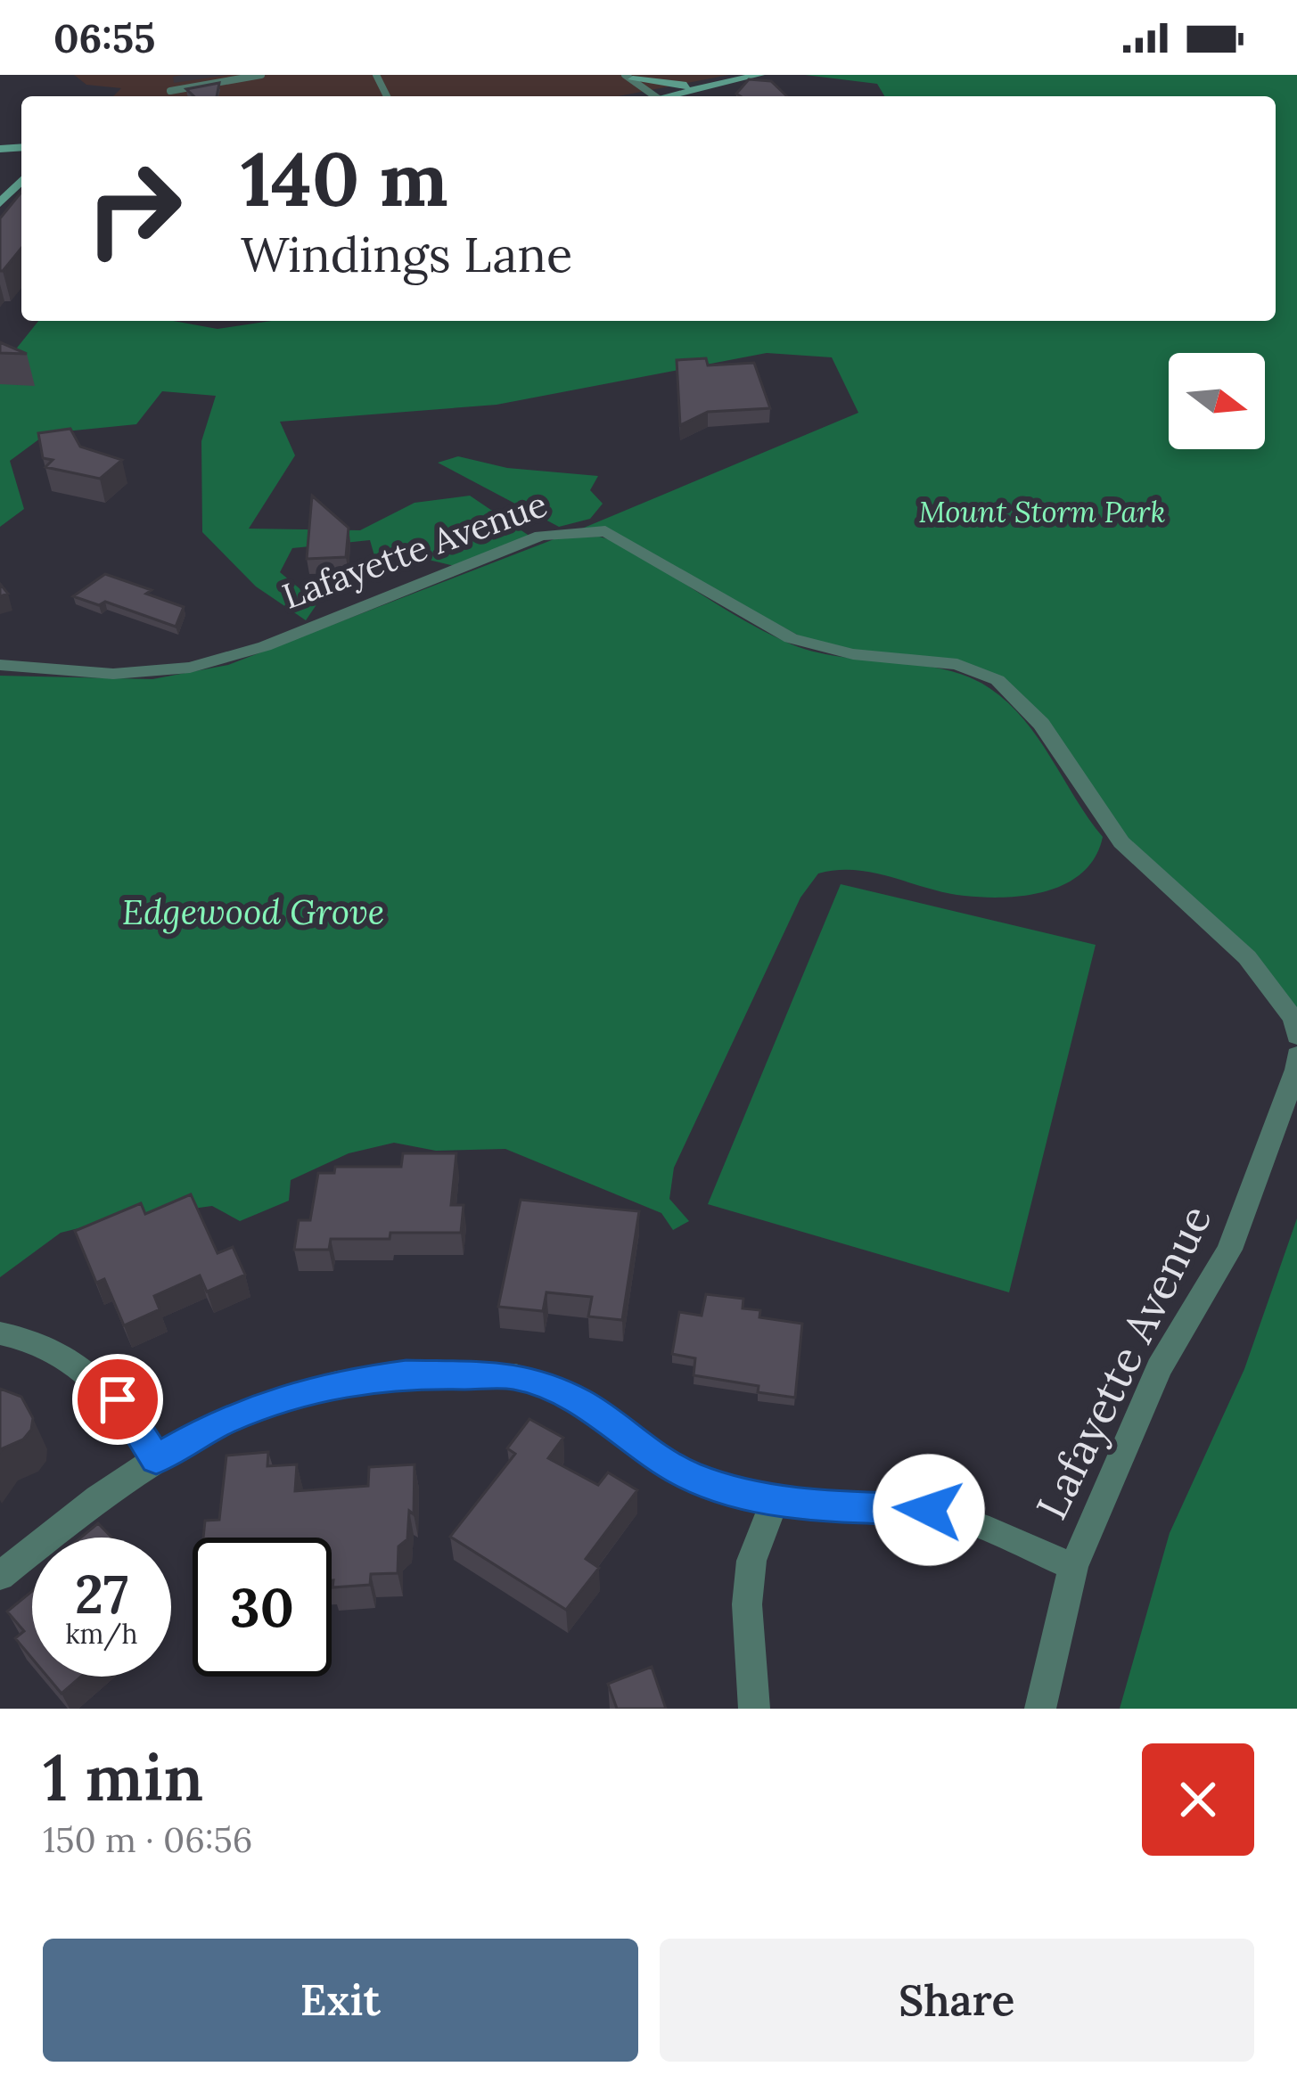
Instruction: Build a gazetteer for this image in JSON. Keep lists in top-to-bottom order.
{
  "streets": {
    "street": ["Lafayette Avenue"]
  },
  "parks": ["Mount Storm Park", "Edgewood Grove"],
  "north": "right",
  "page": {
    "status": "06:55",
    "turn": ["140 m", "Windings Lane"],
    "speed": "27 km/h",
    "limit": "30",
    "heading": ["1 min", "150 m · 06:56"],
    "buttons": ["Exit", "Share"]
  }
}
